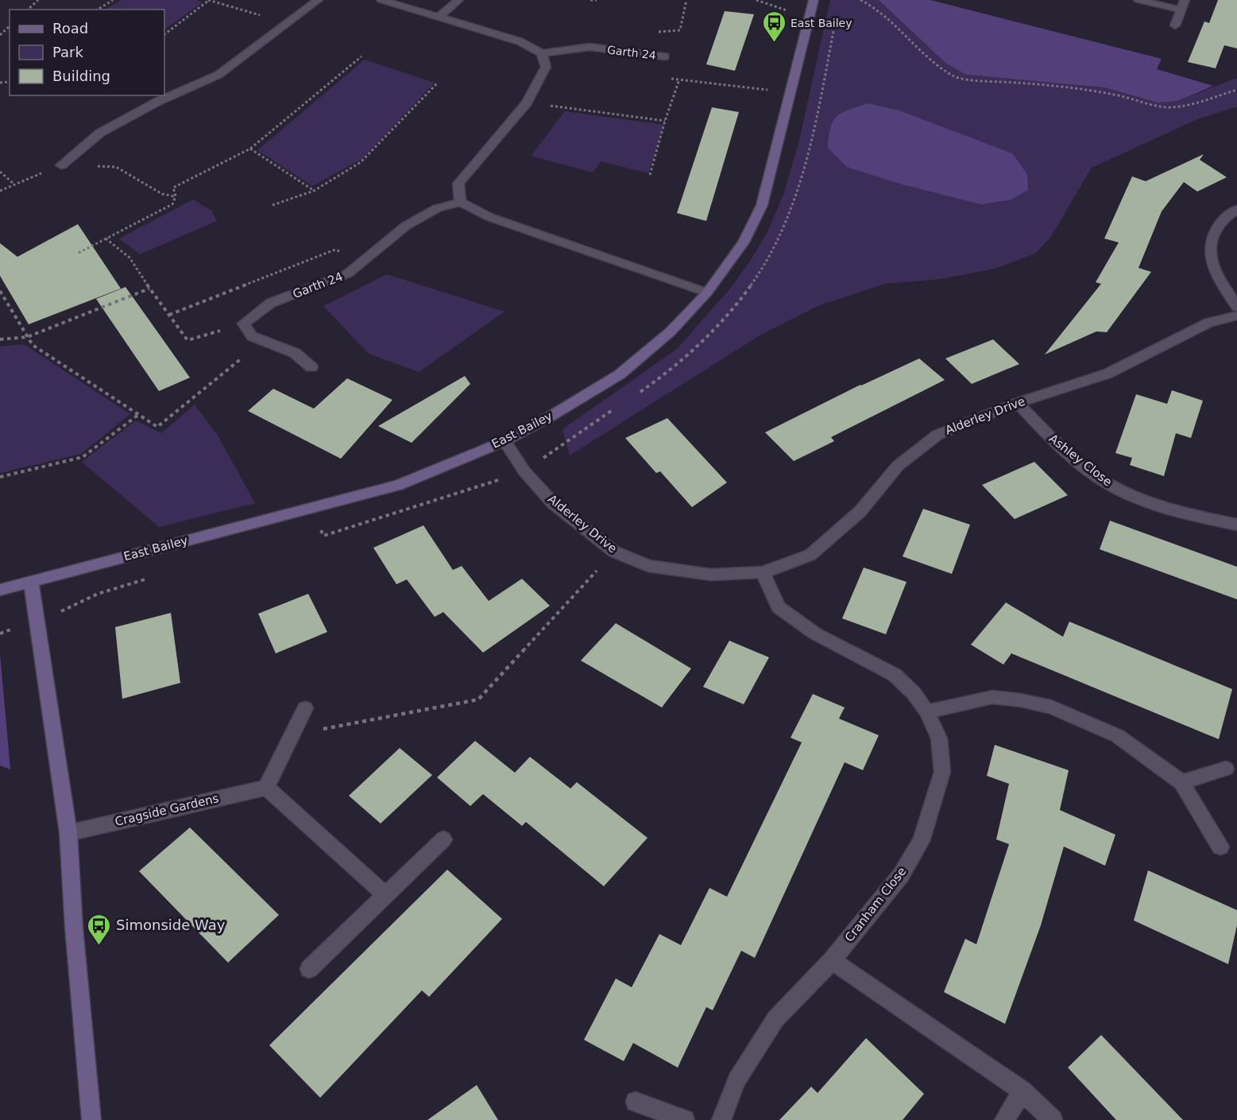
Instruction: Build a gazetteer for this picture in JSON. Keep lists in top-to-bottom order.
{
  "streets": {
    "street": [
      "Garth 24",
      "Alderley Drive",
      "East Bailey",
      "Ashley Close",
      "Cragside Gardens",
      "Cranham Close"
    ]
  },
  "crossings": [
    ["Alderley Drive", "East Bailey"],
    ["Alderley Drive", "Ashley Close"],
    ["Alderley Drive", "Cranham Close"]
  ],
  "places": {
    "bus stop": ["East Bailey", "Simonside Way"]
  },
  "legend": ["Road", "Park", "Building"]
}
